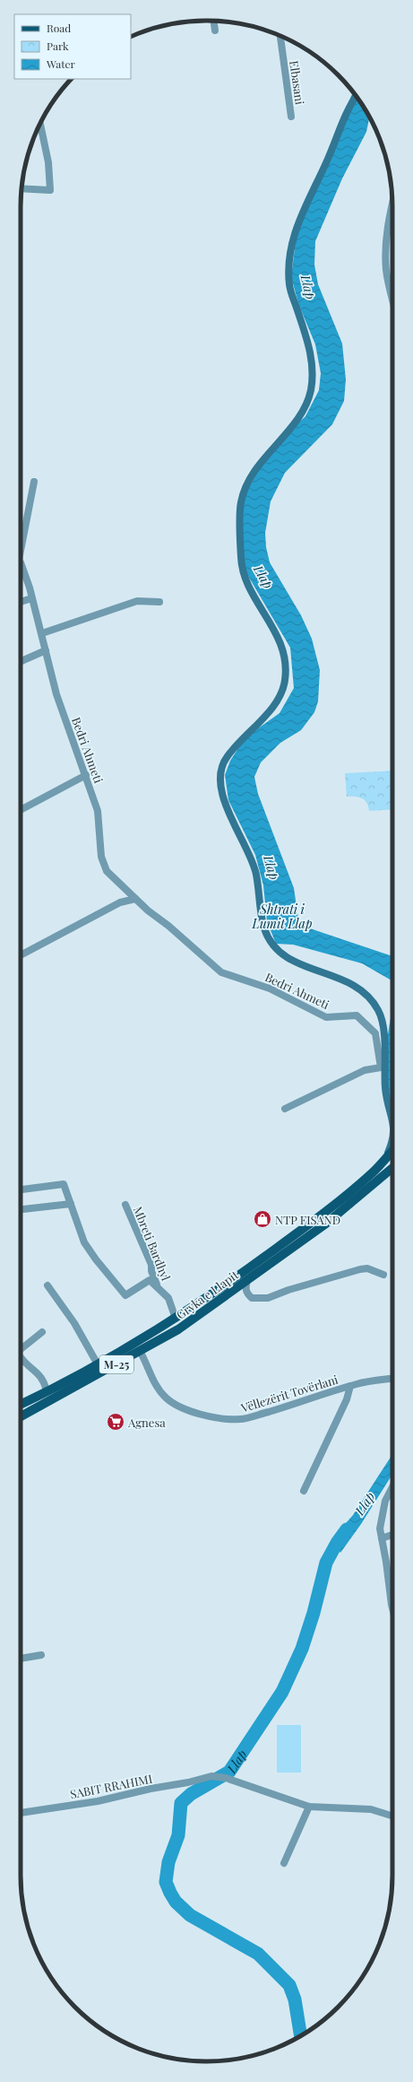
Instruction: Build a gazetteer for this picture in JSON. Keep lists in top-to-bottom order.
{
  "streets": {
    "main road": ["Gryka e Llapit", "M-25"],
    "street": [
      "Elbasani",
      "Bedri Ahmeti",
      "Mbreti Bardhyl",
      "Vëllezërit Tovërlani",
      "SABIT RRAHIMI"
    ]
  },
  "crossings": [
    ["Mbreti Bardhyl", "Gryka e Llapit"],
    ["Gryka e Llapit", "Vëllezërit Tovërlani"]
  ],
  "water": ["Llap", "Shtrati i Lumit Llap"],
  "places": {
    "shop": ["NTP FISAND"],
    "supermarket": ["Agnesa"]
  },
  "legend": ["Road", "Park", "Water"]
}
